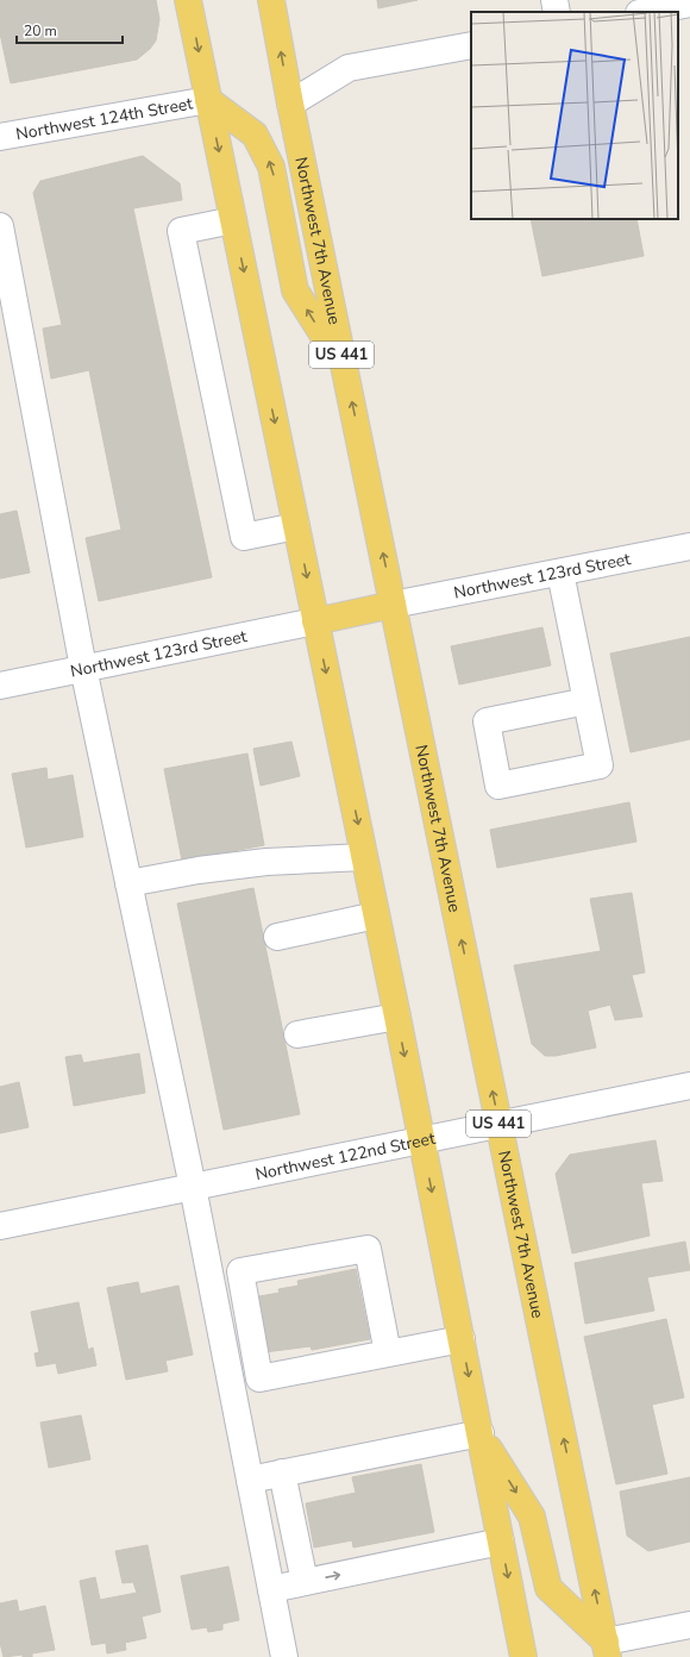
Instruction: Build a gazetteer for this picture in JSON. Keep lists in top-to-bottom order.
{
  "streets": {
    "main road": ["Northwest 7th Avenue", "US 441"],
    "street": ["Northwest 124th Street", "Northwest 123rd Street", "Northwest 122nd Street"]
  },
  "crossings": [
    ["Northwest 7th Avenue", "Northwest 123rd Street"],
    ["Northwest 7th Avenue", "Northwest 122nd Street"]
  ],
  "scale_bar": "20 m"
}
